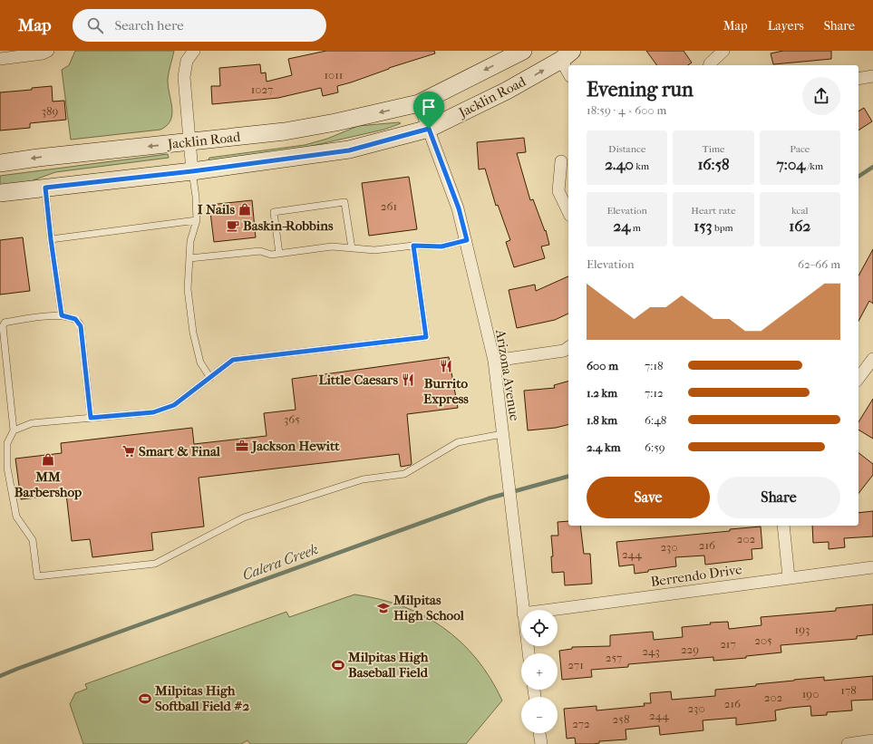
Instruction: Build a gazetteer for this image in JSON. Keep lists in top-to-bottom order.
{
  "streets": {
    "main road": ["Jacklin Road"],
    "street": ["Arizona Avenue", "Berrendo Drive"]
  },
  "crossings": [
    ["Jacklin Road", "Arizona Avenue"]
  ],
  "water": ["Calera Creek"],
  "places": {
    "shop": ["I Nails", "MM Barbershop"],
    "cafe": ["Baskin-Robbins"],
    "restaurant": ["Burrito Express", "Little Caesars"],
    "office": ["Jackson Hewitt"],
    "supermarket": ["Smart & Final"],
    "school or university": ["Milpitas High School"],
    "sports": ["Milpitas High Baseball Field", "Milpitas High Softball Field #2"]
  },
  "house_numbers": [
    "1011",
    "1027",
    "389",
    "261",
    "365",
    "202",
    "216",
    "230",
    "244",
    "193",
    "205",
    "217",
    "229",
    "243",
    "257",
    "271",
    "178",
    "190",
    "202",
    "216",
    "230",
    "244",
    "258",
    "272"
  ],
  "page": {
    "header": "Map",
    "search": "Search here",
    "nav": ["Map", "Layers", "Share"],
    "heading": ["Evening run", "18:59 · 4 × 600 m"],
    "stats": [
      ["Distance", "2.40 km"],
      ["Time", "16:58"],
      ["Pace", "7:04 /km"],
      ["Elevation", "24 m"],
      ["Heart rate", "153 bpm"],
      ["kcal", "162"]
    ],
    "chart": ["Elevation", "62–66 m"],
    "list": [
      {
        "name": "600 m",
        "note": "7:18"
      },
      {
        "name": "1.2 km",
        "note": "7:12"
      },
      {
        "name": "1.8 km",
        "note": "6:48"
      },
      {
        "name": "2.4 km",
        "note": "6:59"
      }
    ],
    "buttons": ["Save", "Share"],
    "map_buttons": ["+", "−"]
  }
}
